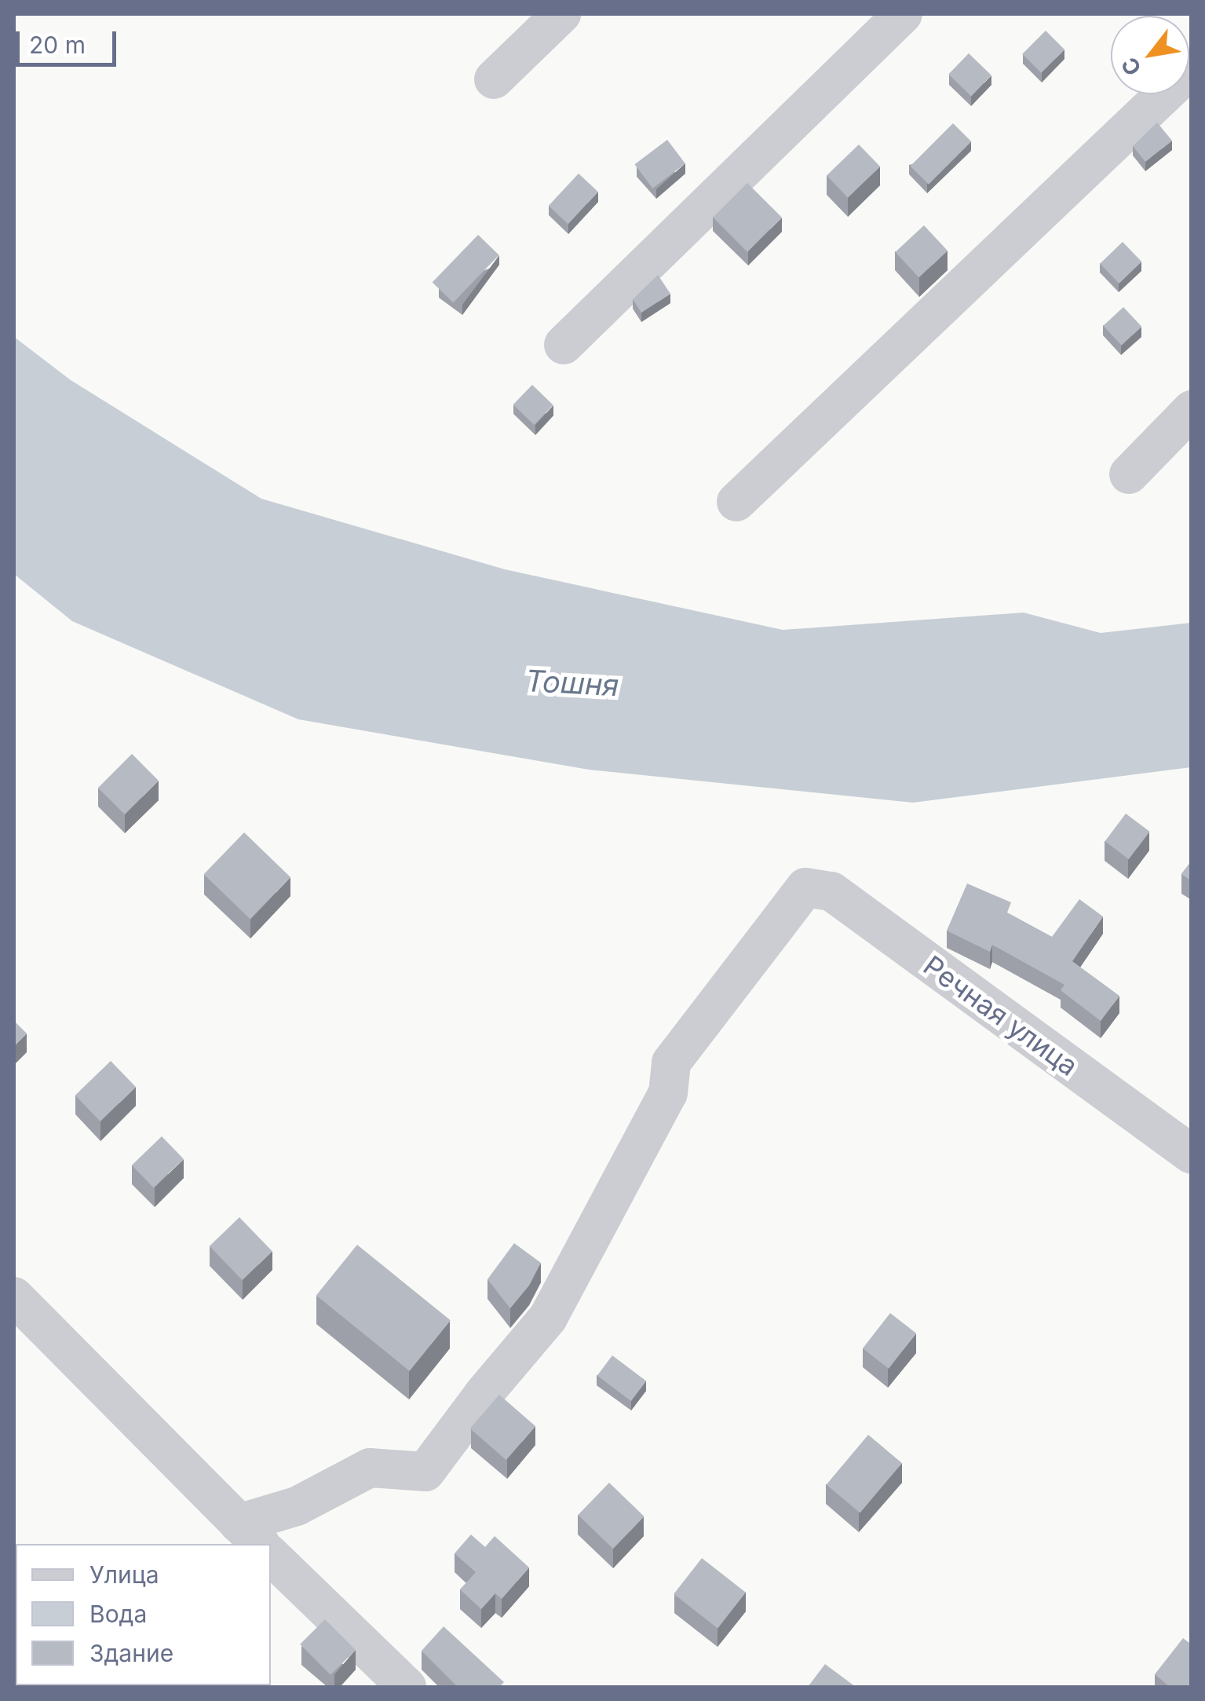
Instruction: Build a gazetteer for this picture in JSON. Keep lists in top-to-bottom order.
{
  "streets": {
    "street": ["Речная улица"]
  },
  "water": ["Тошня"],
  "legend": ["Улица", "Вода", "Здание"],
  "scale_bar": "20 m",
  "north": "bottom left"
}
